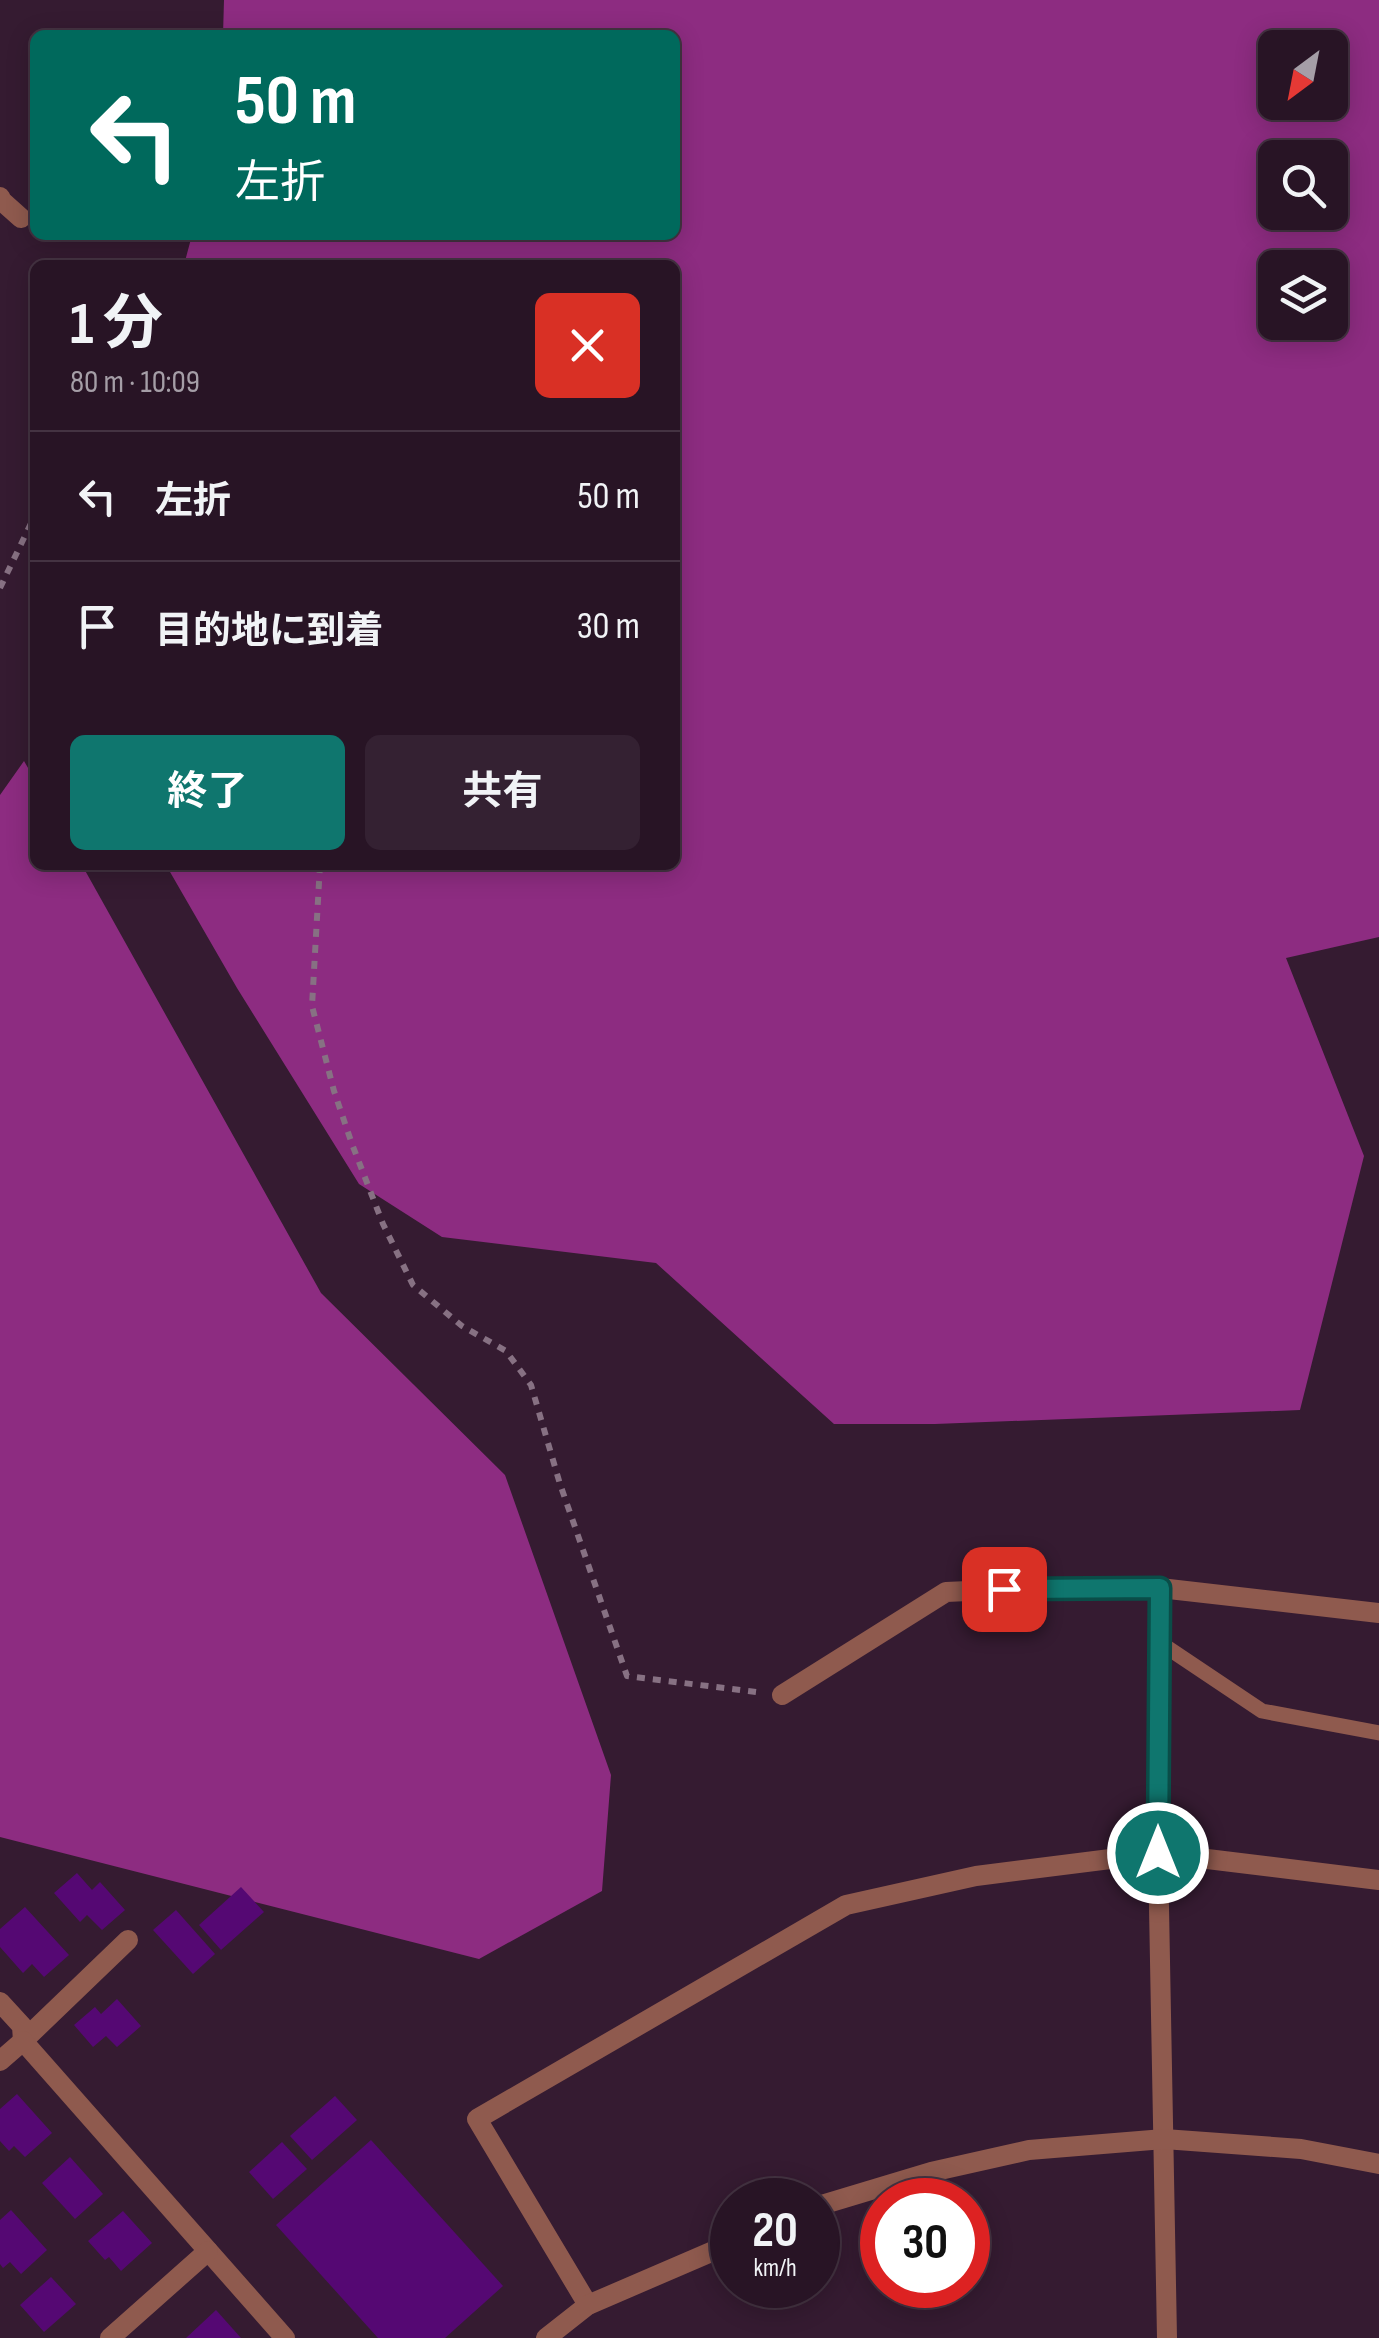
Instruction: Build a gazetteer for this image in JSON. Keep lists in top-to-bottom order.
{
  "north": "bottom left",
  "page": {
    "turn": ["50 m", "左折"],
    "heading": ["1 分", "80 m · 10:09"],
    "list": [
      {
        "name": "左折",
        "value": "50 m"
      },
      {
        "name": "目的地に到着",
        "value": "30 m"
      }
    ],
    "buttons": ["終了", "共有"],
    "speed": "20 km/h",
    "limit": "30"
  }
}
